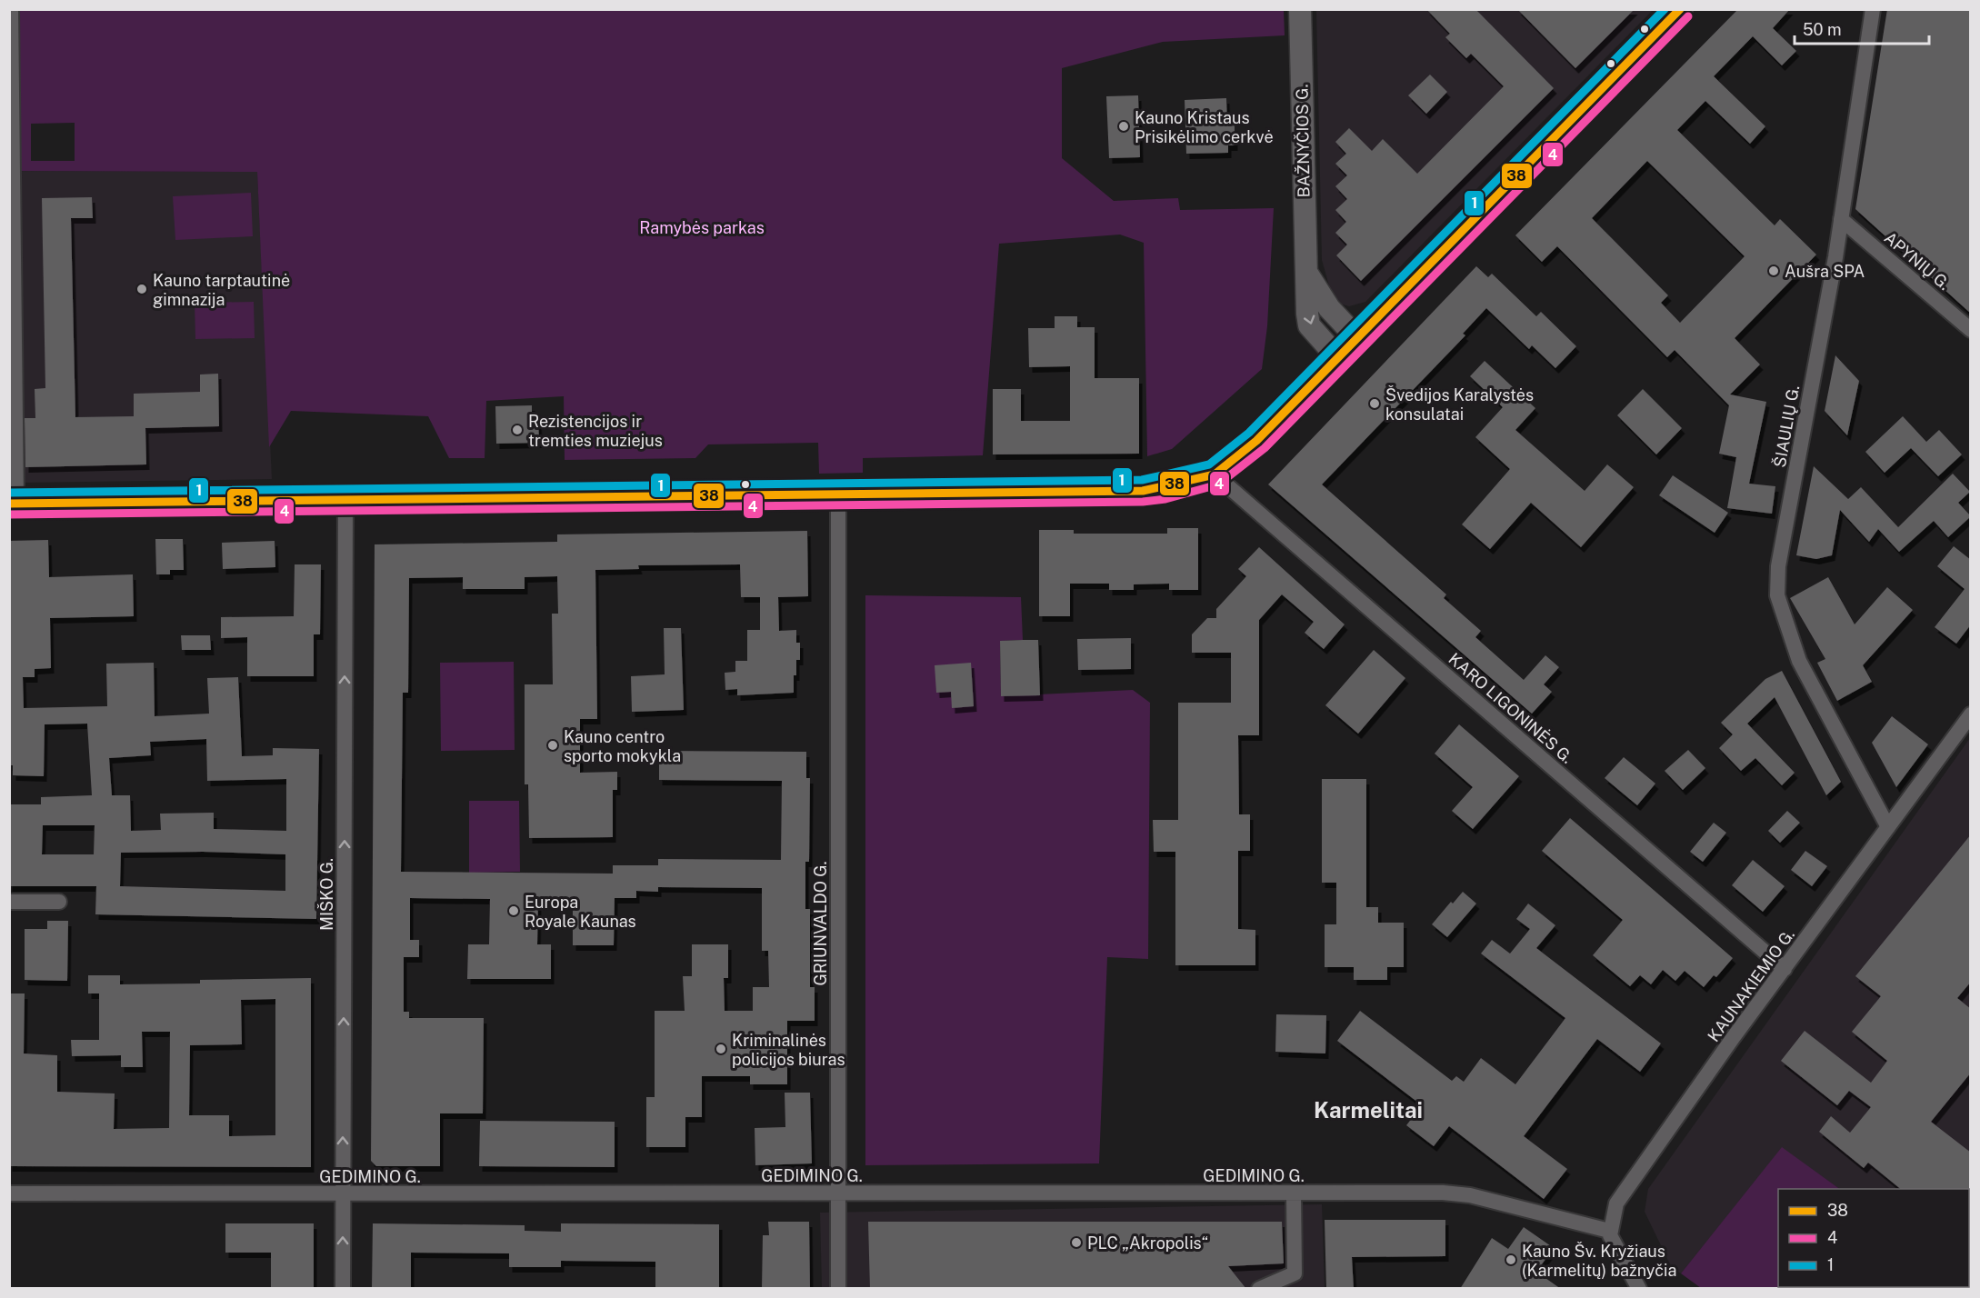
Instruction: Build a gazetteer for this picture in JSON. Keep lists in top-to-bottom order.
{
  "streets": {
    "street": [
      "BAŽNYČIOS G.",
      "APYNIŲ G.",
      "ŠIAULIŲ G.",
      "KARO LIGONINĖS G.",
      "MIŠKO G.",
      "GRIUNVALDO G.",
      "KAUNAKIEMIO G.",
      "GEDIMINO G."
    ]
  },
  "crossings": [
    ["APYNIŲ G.", "ŠIAULIŲ G."],
    ["ŠIAULIŲ G.", "KAUNAKIEMIO G."],
    ["KARO LIGONINĖS G.", "KAUNAKIEMIO G."],
    ["MIŠKO G.", "GEDIMINO G."],
    ["GRIUNVALDO G.", "GEDIMINO G."],
    ["KAUNAKIEMIO G.", "GEDIMINO G."]
  ],
  "one_way": ["MIŠKO G."],
  "districts": ["Karmelitai"],
  "parks": ["Ramybės parkas"],
  "places": [
    "Kauno Kristaus Prisikėlimo cerkvė",
    "Aušra SPA",
    "Kauno tarptautinė gimnazija",
    "Švedijos Karalystės konsulatai",
    "Rezistencijos ir tremties muziejus",
    "Kauno centro sporto mokykla",
    "Europa Royale Kaunas",
    "Kriminalinės policijos biuras",
    "PLC „Akropolis“",
    "Kauno Šv. Kryžiaus (Karmelitų) bažnyčia"
  ],
  "lines": ["transit line 38", "transit line 1", "transit line 4"],
  "legend": ["38", "4", "1"],
  "scale_bar": "50 m"
}
